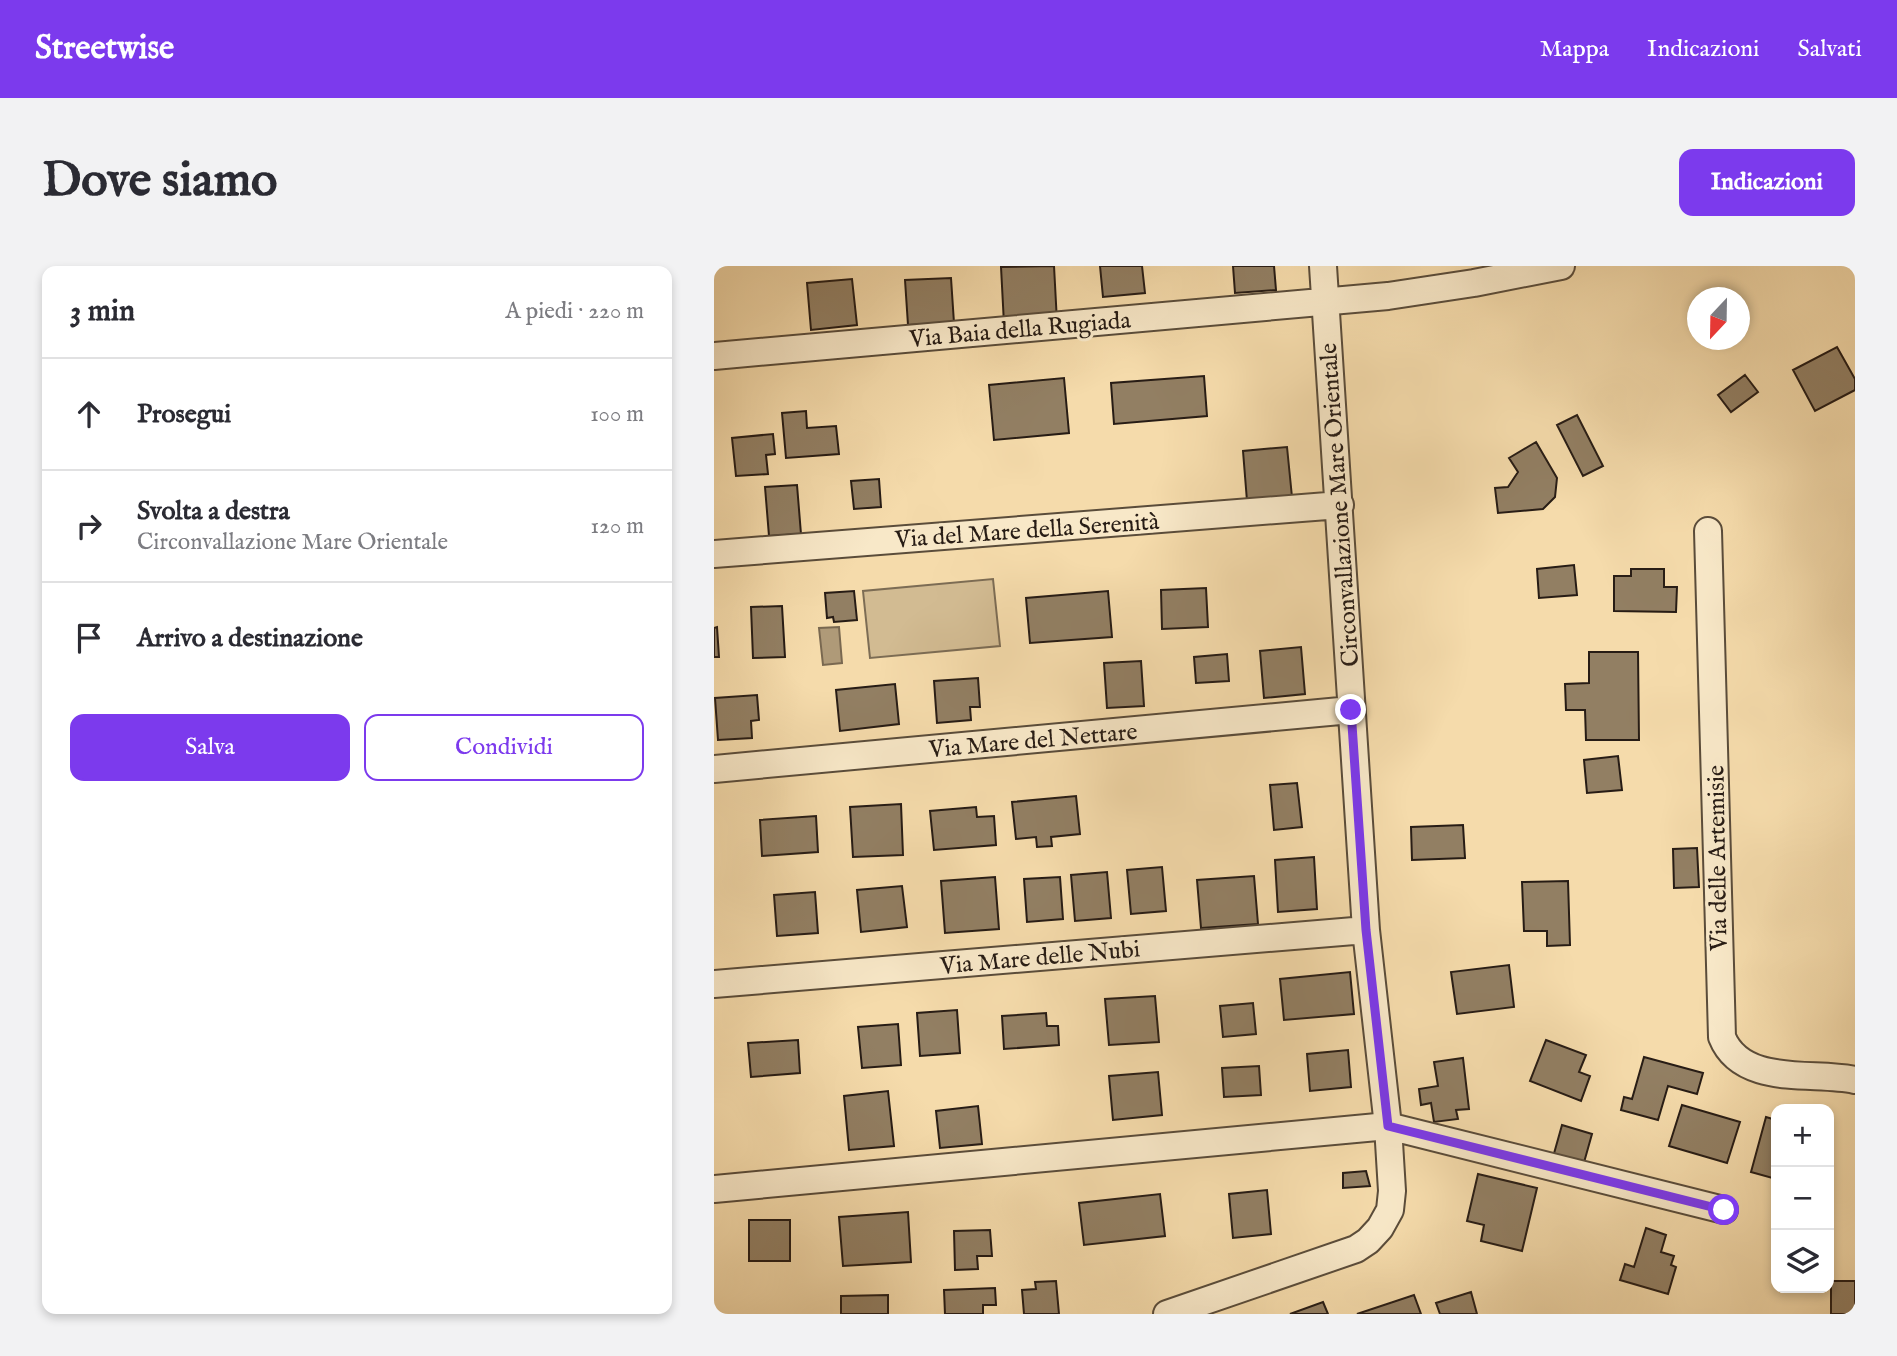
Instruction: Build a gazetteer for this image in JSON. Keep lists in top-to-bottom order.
{
  "streets": {
    "street": [
      "Via Baia della Rugiada",
      "Circonvallazione Mare Orientale",
      "Via del Mare della Serenità",
      "Via Mare del Nettare",
      "Via delle Artemisie",
      "Via Mare delle Nubi"
    ]
  },
  "crossings": [
    ["Via Baia della Rugiada", "Circonvallazione Mare Orientale"],
    ["Circonvallazione Mare Orientale", "Via del Mare della Serenità"],
    ["Circonvallazione Mare Orientale", "Via Mare del Nettare"],
    ["Circonvallazione Mare Orientale", "Via Mare delle Nubi"]
  ],
  "north": "bottom",
  "page": {
    "header": "Streetwise",
    "nav": ["Mappa", "Indicazioni", "Salvati"],
    "buttons": [
      "Indicazioni",
      ["Salva", "Condividi"]
    ],
    "title": "Dove siamo",
    "heading": ["3 min", "A piedi · 220 m"],
    "list": [
      ["Prosegui", "100 m"],
      ["Svolta a destra", "Circonvallazione Mare Orientale", "120 m"],
      "Arrivo a destinazione"
    ],
    "map_buttons": ["+", "−"]
  }
}
